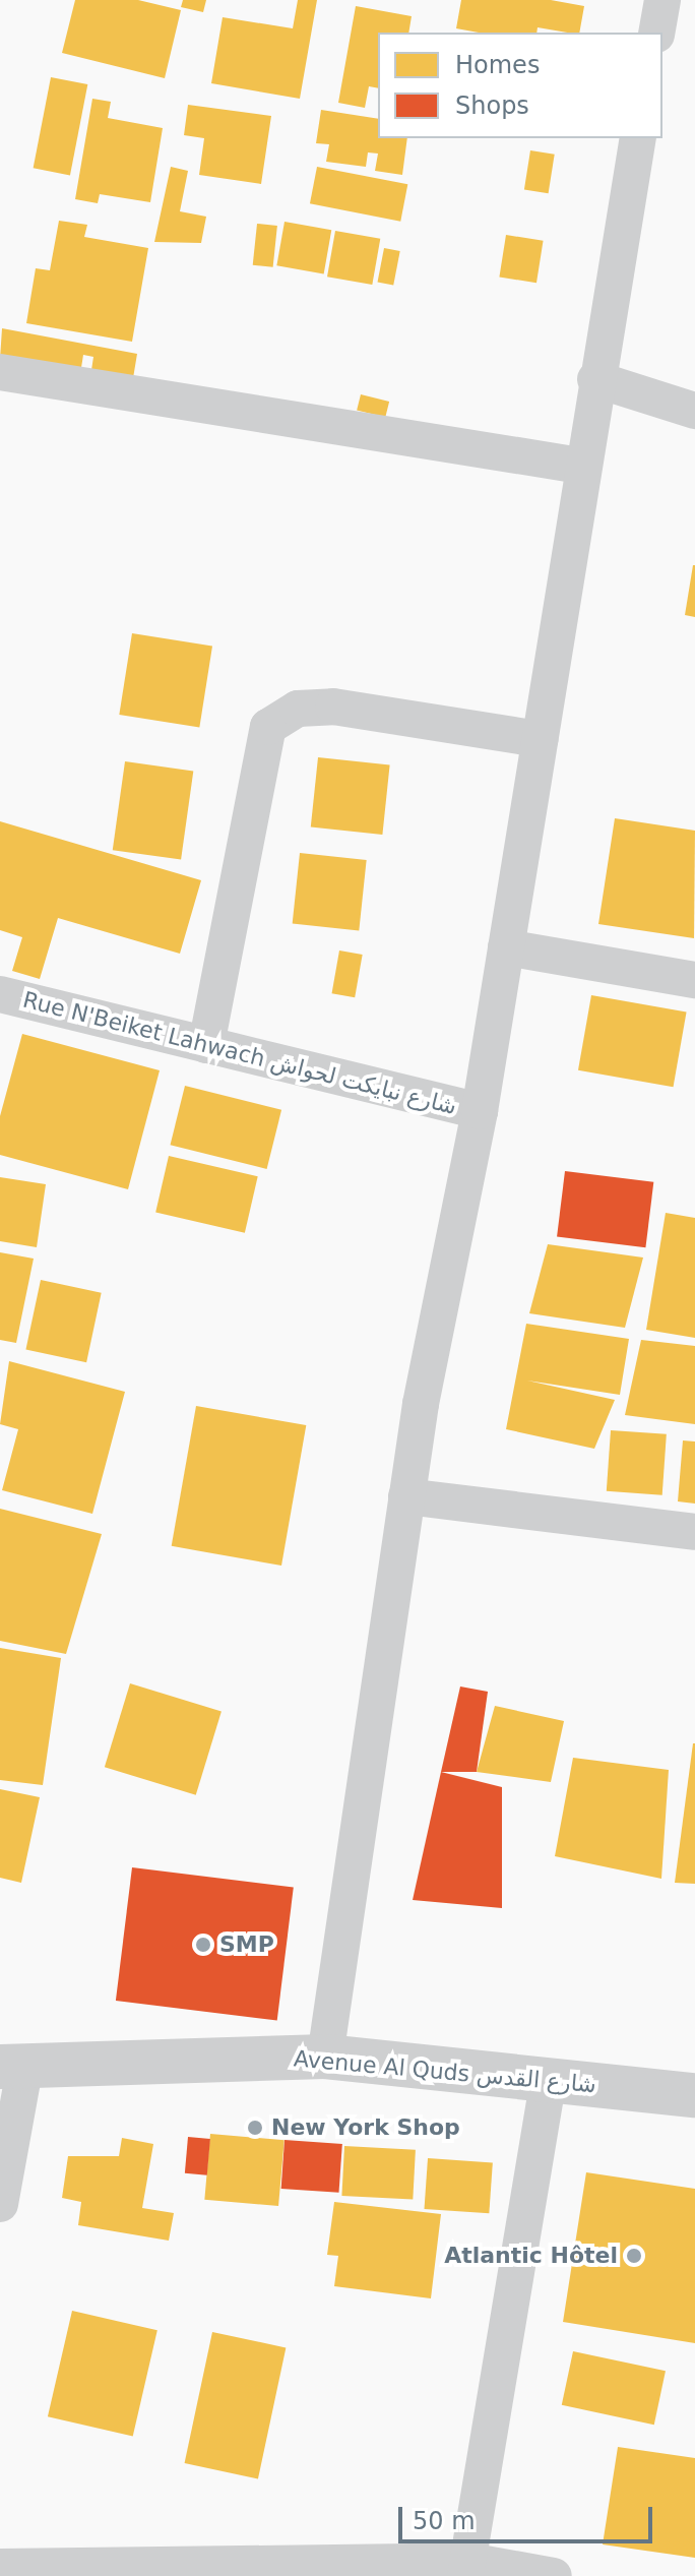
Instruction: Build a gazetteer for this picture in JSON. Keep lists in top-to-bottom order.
{
  "streets": {
    "street": ["Rue N'Beiket Lahwach شارع نبايكت لحواش", "Avenue Al Quds شارع القدس"]
  },
  "places": ["SMP", "New York Shop", "Atlantic Hôtel"],
  "legend": ["Homes", "Shops"],
  "scale_bar": "50 m"
}
